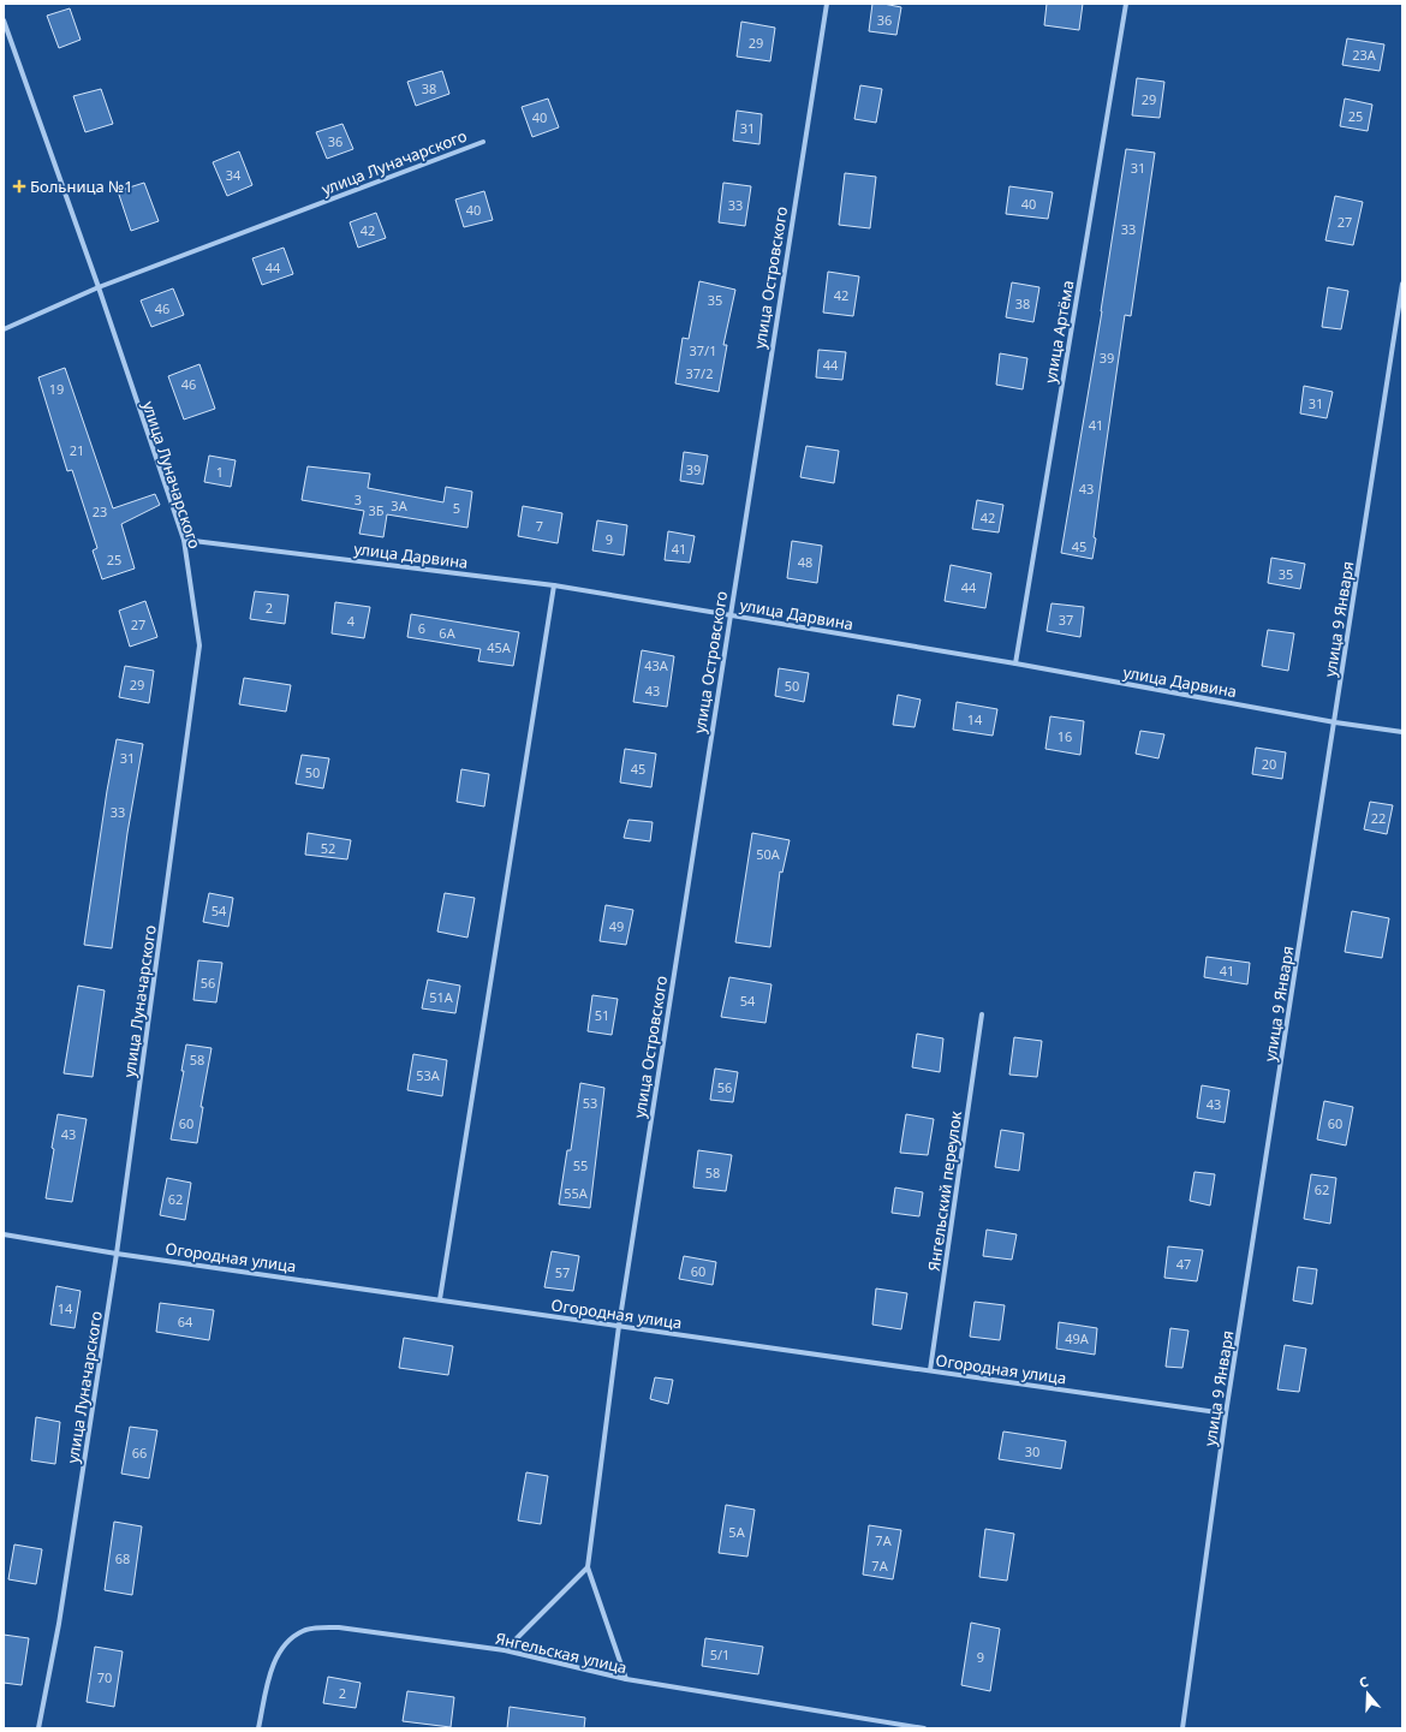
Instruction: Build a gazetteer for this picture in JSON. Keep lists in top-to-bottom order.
{
  "streets": {
    "street": [
      "улица Луначарского",
      "улица Островского",
      "улица Артёма",
      "улица Дарвина",
      "улица 9 Января",
      "Янгельский переулок",
      "Огородная улица",
      "Янгельская улица"
    ]
  },
  "crossings": [
    ["улица Луначарского", "улица Дарвина"],
    ["улица Луначарского", "Огородная улица"],
    ["улица Островского", "улица Дарвина"],
    ["улица Островского", "Огородная улица"],
    ["улица Артёма", "улица Дарвина"],
    ["улица Дарвина", "улица 9 Января"],
    ["улица 9 Января", "Огородная улица"],
    ["Янгельский переулок", "Огородная улица"]
  ],
  "places": {
    "health": ["Больница №1"]
  },
  "house_numbers": [
    "36",
    "29",
    "23А",
    "38",
    "29",
    "25",
    "40",
    "31",
    "36",
    "31",
    "34",
    "40",
    "33",
    "40",
    "27",
    "33",
    "42",
    "44",
    "42",
    "35",
    "38",
    "46",
    "37/1",
    "39",
    "44",
    "37/2",
    "46",
    "19",
    "31",
    "41",
    "21",
    "39",
    "1",
    "43",
    "3",
    "3А",
    "5",
    "3Б",
    "23",
    "42",
    "7",
    "9",
    "45",
    "41",
    "25",
    "48",
    "35",
    "44",
    "2",
    "37",
    "4",
    "27",
    "6",
    "6А",
    "45А",
    "43А",
    "29",
    "50",
    "43",
    "14",
    "16",
    "31",
    "20",
    "45",
    "50",
    "33",
    "22",
    "52",
    "50А",
    "54",
    "49",
    "41",
    "56",
    "51А",
    "54",
    "51",
    "58",
    "53А",
    "56",
    "53",
    "43",
    "60",
    "60",
    "43",
    "55",
    "58",
    "62",
    "55А",
    "62",
    "47",
    "60",
    "57",
    "14",
    "64",
    "49А",
    "30",
    "66",
    "5А",
    "7А",
    "68",
    "7А",
    "5/1",
    "9",
    "70",
    "2"
  ],
  "north": "top"
}
